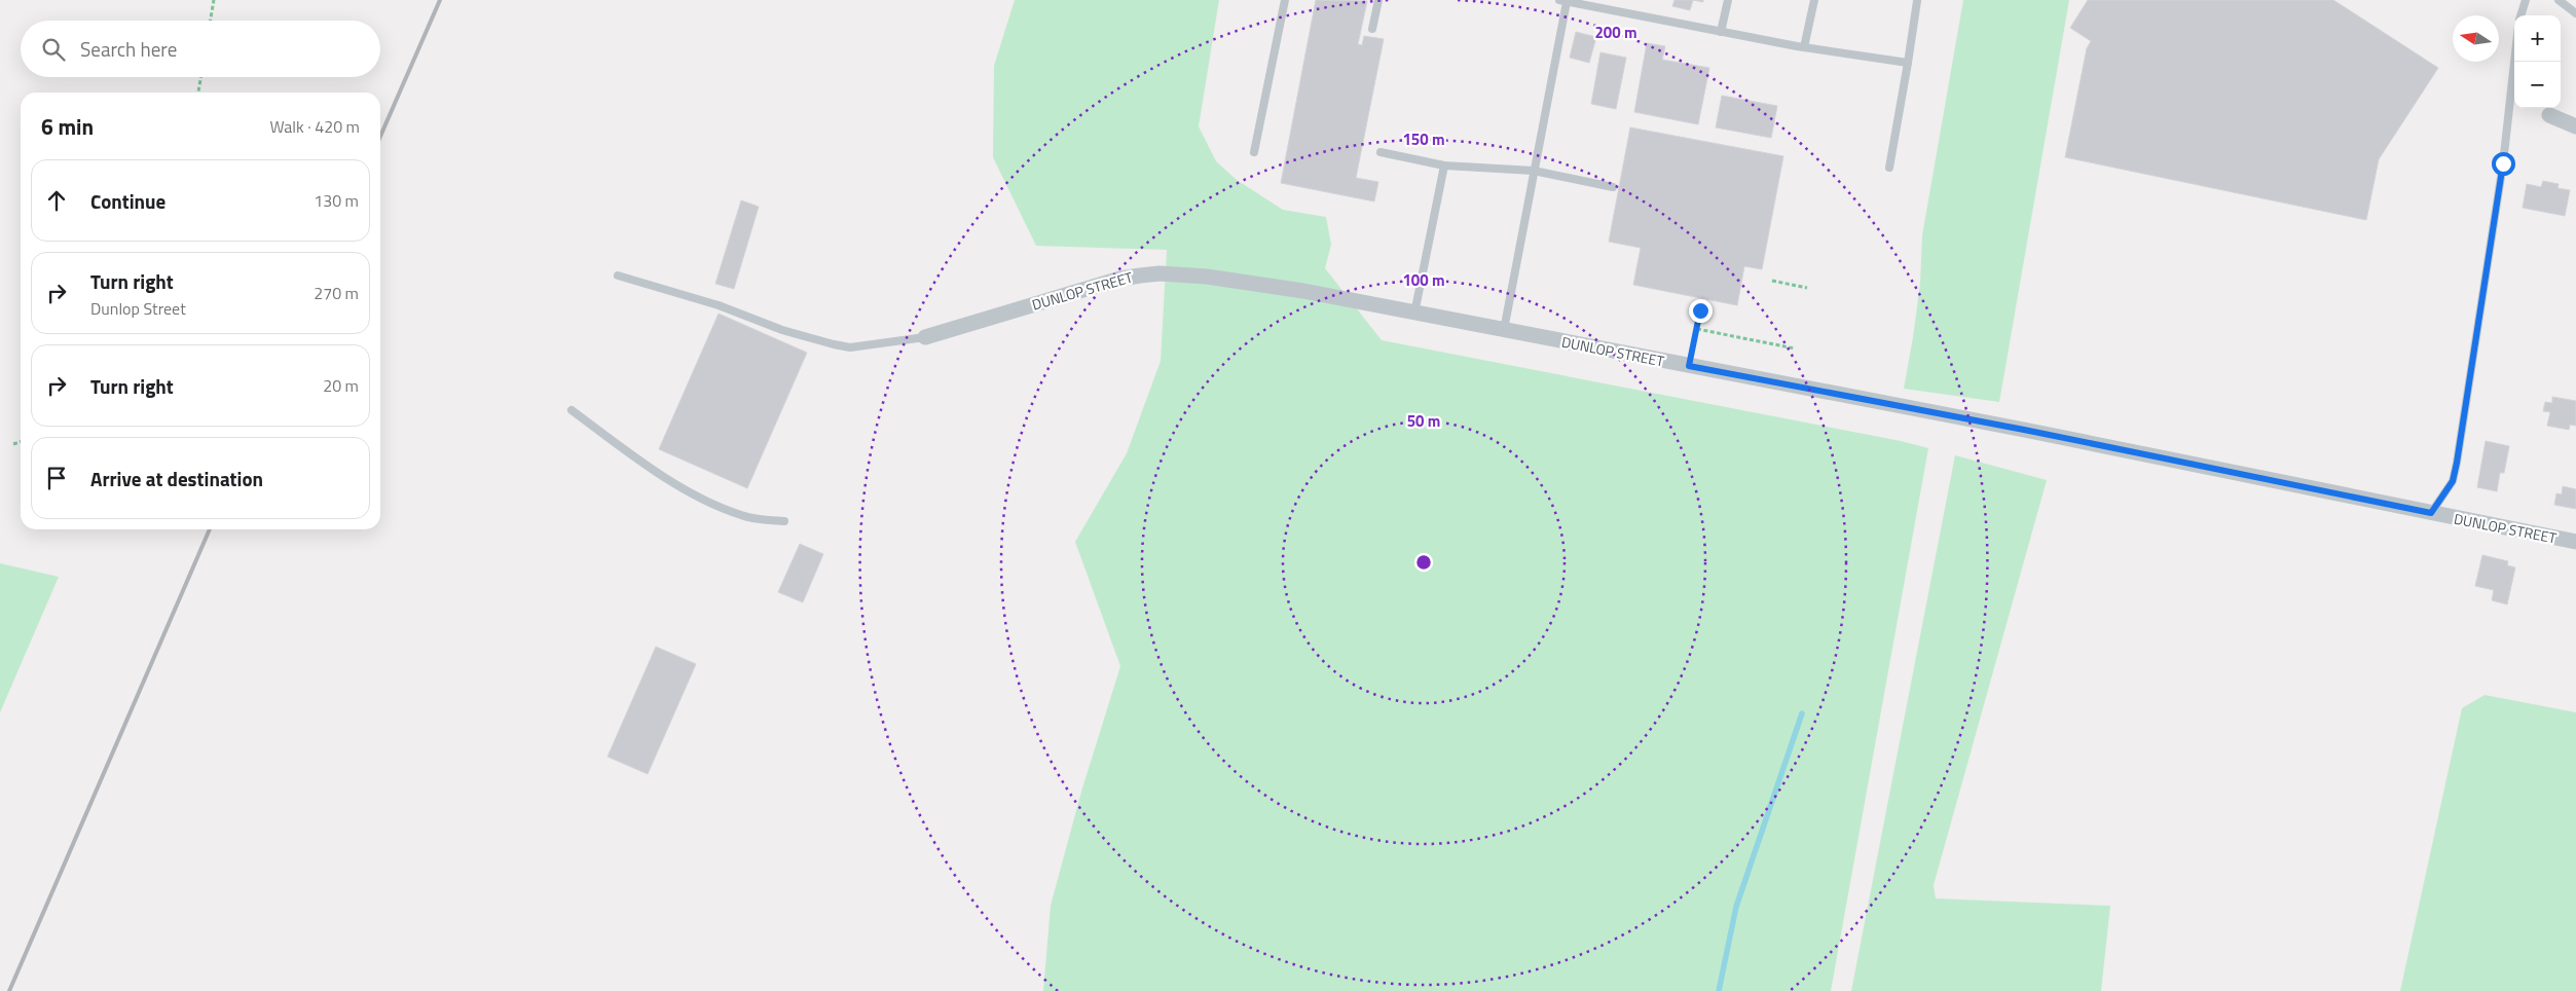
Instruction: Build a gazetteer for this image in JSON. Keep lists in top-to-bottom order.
{
  "streets": {
    "street": ["DUNLOP STREET"]
  },
  "north": "left",
  "page": {
    "map_buttons": ["+", "−"],
    "search": "Search here",
    "heading": ["6 min", "Walk · 420 m"],
    "list": [
      ["Continue", "130 m"],
      ["Turn right", "Dunlop Street", "270 m"],
      ["Turn right", "20 m"],
      "Arrive at destination"
    ]
  },
  "rings": [
    "200 m",
    "150 m",
    "100 m",
    "50 m"
  ]
}
